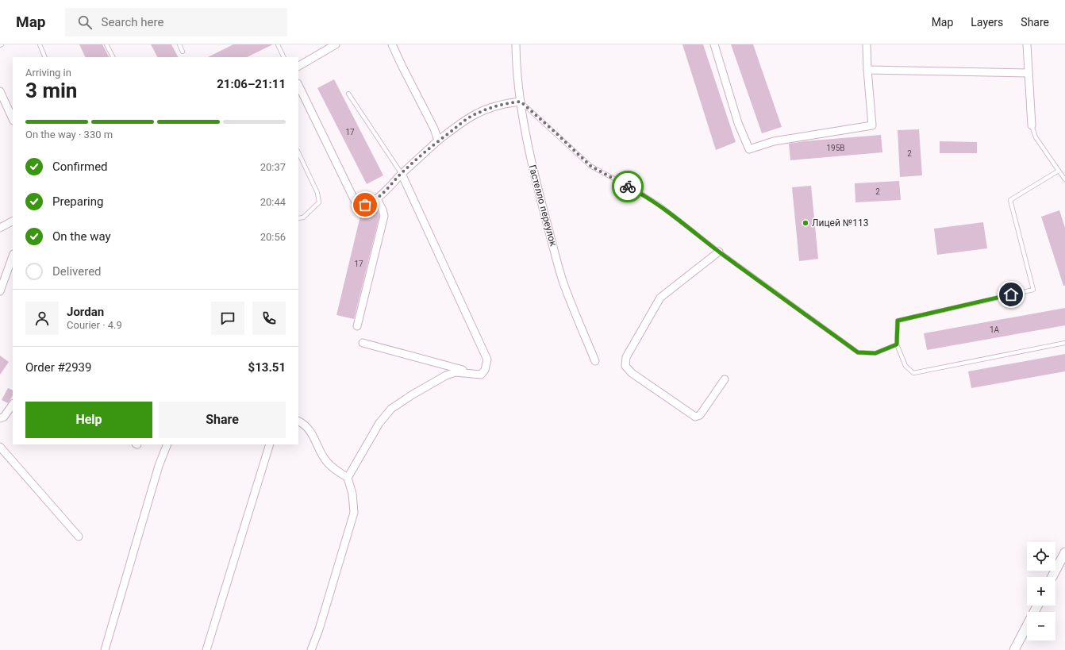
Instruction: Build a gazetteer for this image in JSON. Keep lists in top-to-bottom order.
{
  "streets": {
    "street": ["Гастелло переулок"]
  },
  "places": ["Лицей №113"],
  "house_numbers": [
    "17",
    "195В",
    "2",
    "2",
    "17",
    "1А"
  ],
  "page": {
    "header": "Map",
    "search": "Search here",
    "nav": ["Map", "Layers", "Share"],
    "heading": ["3 min", "Arriving in", "21:06–21:11"],
    "panel": [
      "Jordan",
      "Courier · 4.9",
      "Order #2939",
      "$13.51"
    ],
    "bar": "On the way · 330 m",
    "list": [
      ["Confirmed", "20:37"],
      ["Preparing", "20:44"],
      ["On the way", "20:56"],
      "Delivered"
    ],
    "buttons": ["Help", "Share"],
    "map_buttons": ["+", "−"]
  }
}
